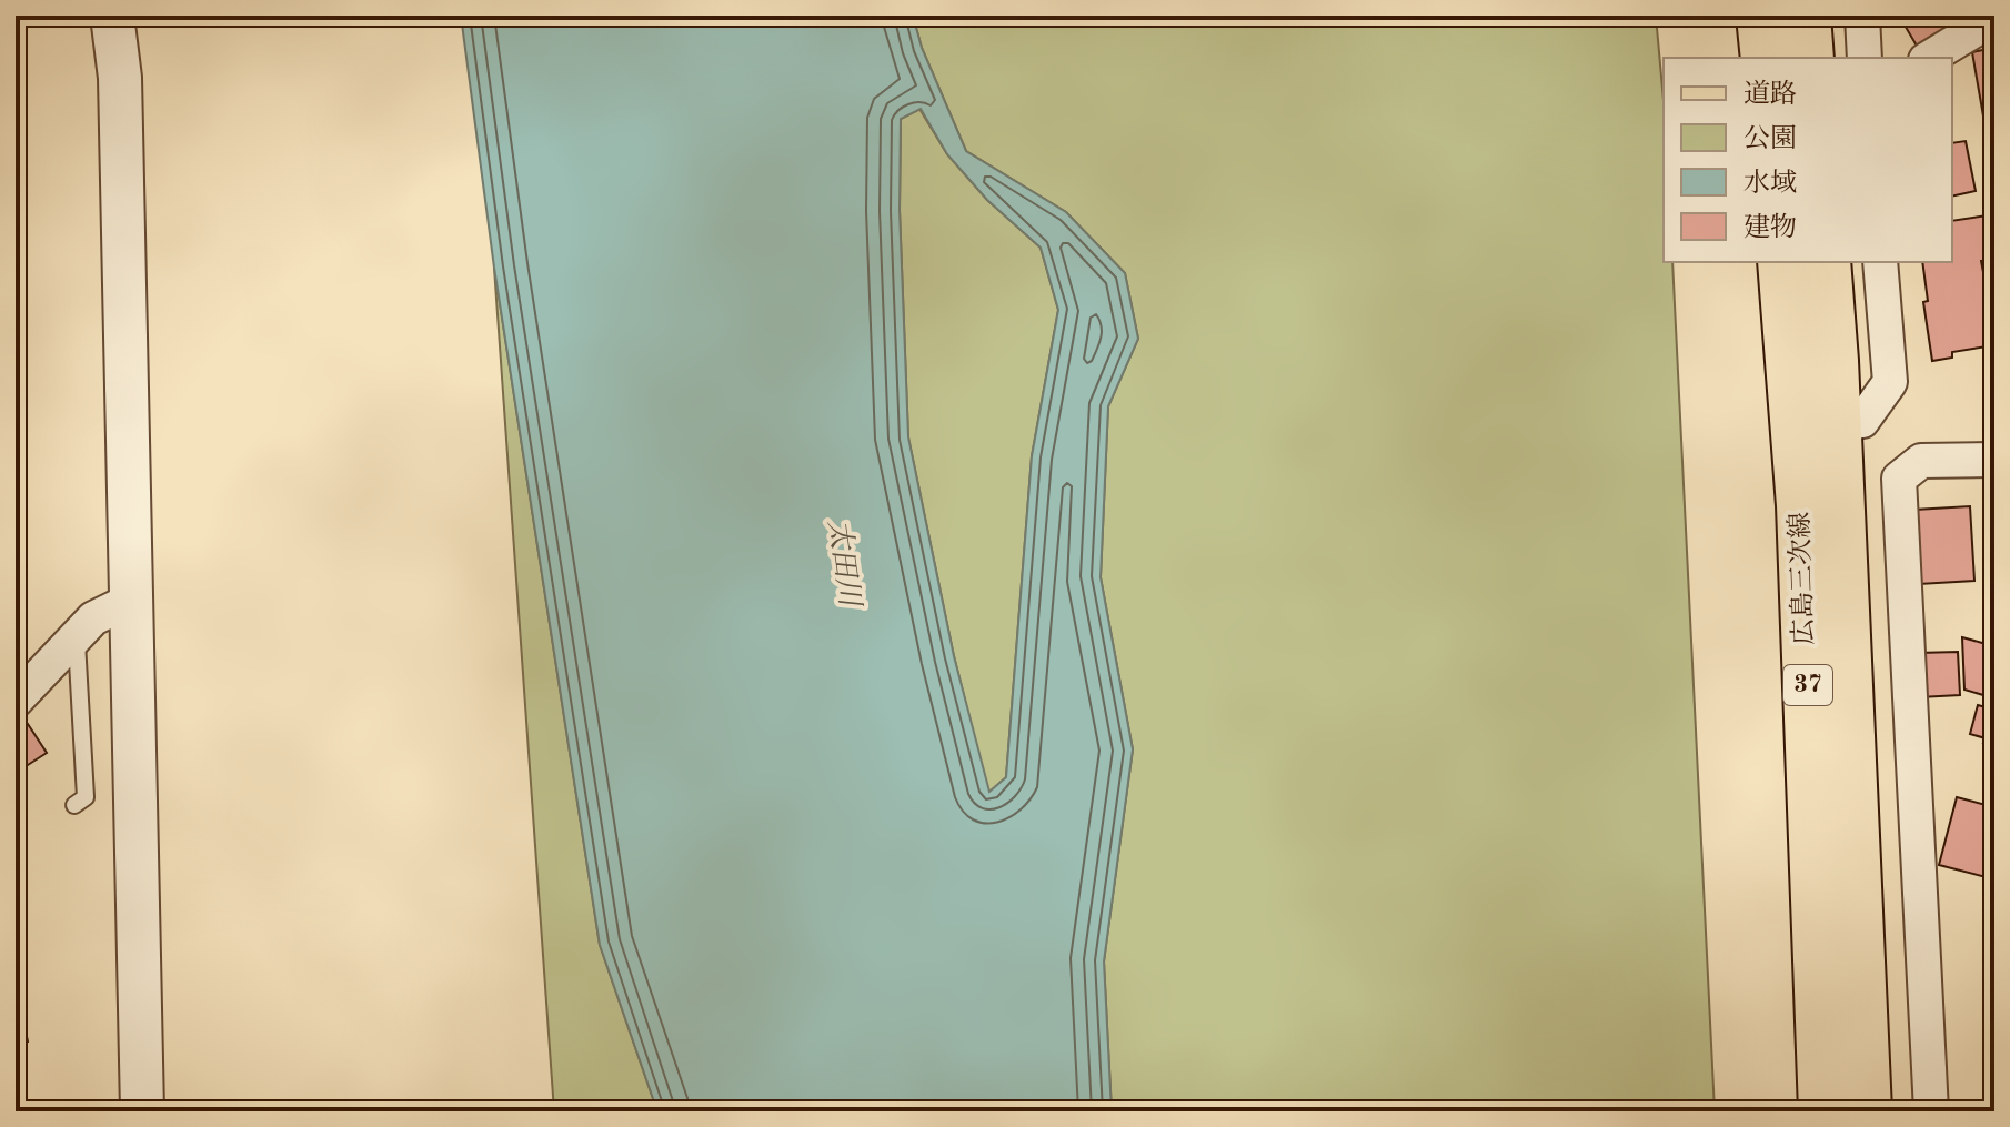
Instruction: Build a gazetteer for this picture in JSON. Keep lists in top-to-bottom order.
{
  "streets": {
    "main road": ["広島三次線", "37"]
  },
  "water": ["太田川"],
  "legend": [
    "道路",
    "公園",
    "水域",
    "建物"
  ]
}
